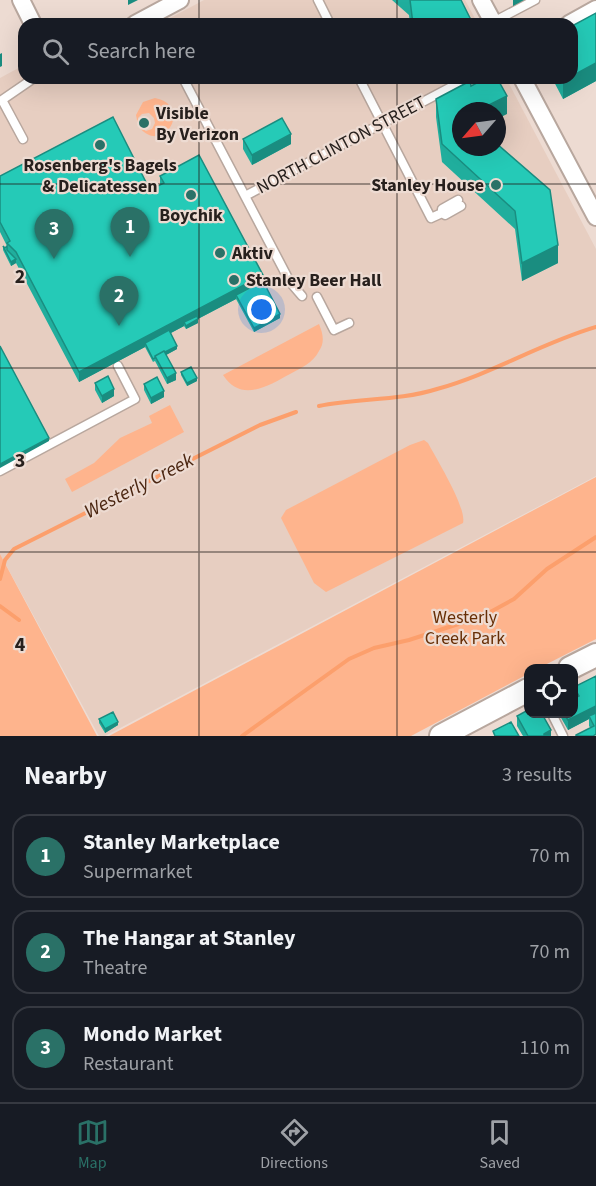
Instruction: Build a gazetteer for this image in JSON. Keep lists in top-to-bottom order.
{
  "streets": {
    "lane": ["NORTH CLINTON STREET"]
  },
  "water": ["Westerly Creek"],
  "parks": ["Westerly Creek Park"],
  "places": [
    "Visible By Verizon",
    "Rosenberg's Bagels & Delicatessen",
    "Stanley House",
    "Boychik",
    "Aktiv",
    "Stanley Beer Hall"
  ],
  "north": "bottom left",
  "page": {
    "search": "Search here",
    "pins": ["1", "3", "2"],
    "heading": ["Nearby", "3 results"],
    "list": [
      {
        "mark": "1",
        "name": "Stanley Marketplace",
        "note": "Supermarket",
        "value": "70 m"
      },
      {
        "mark": "2",
        "name": "The Hangar at Stanley",
        "note": "Theatre",
        "value": "70 m"
      },
      {
        "mark": "3",
        "name": "Mondo Market",
        "note": "Restaurant",
        "value": "110 m"
      }
    ],
    "nav": ["Map", "Directions", "Saved"]
  },
  "grid": {
    "rows": ["2", "3", "4"]
  }
}
